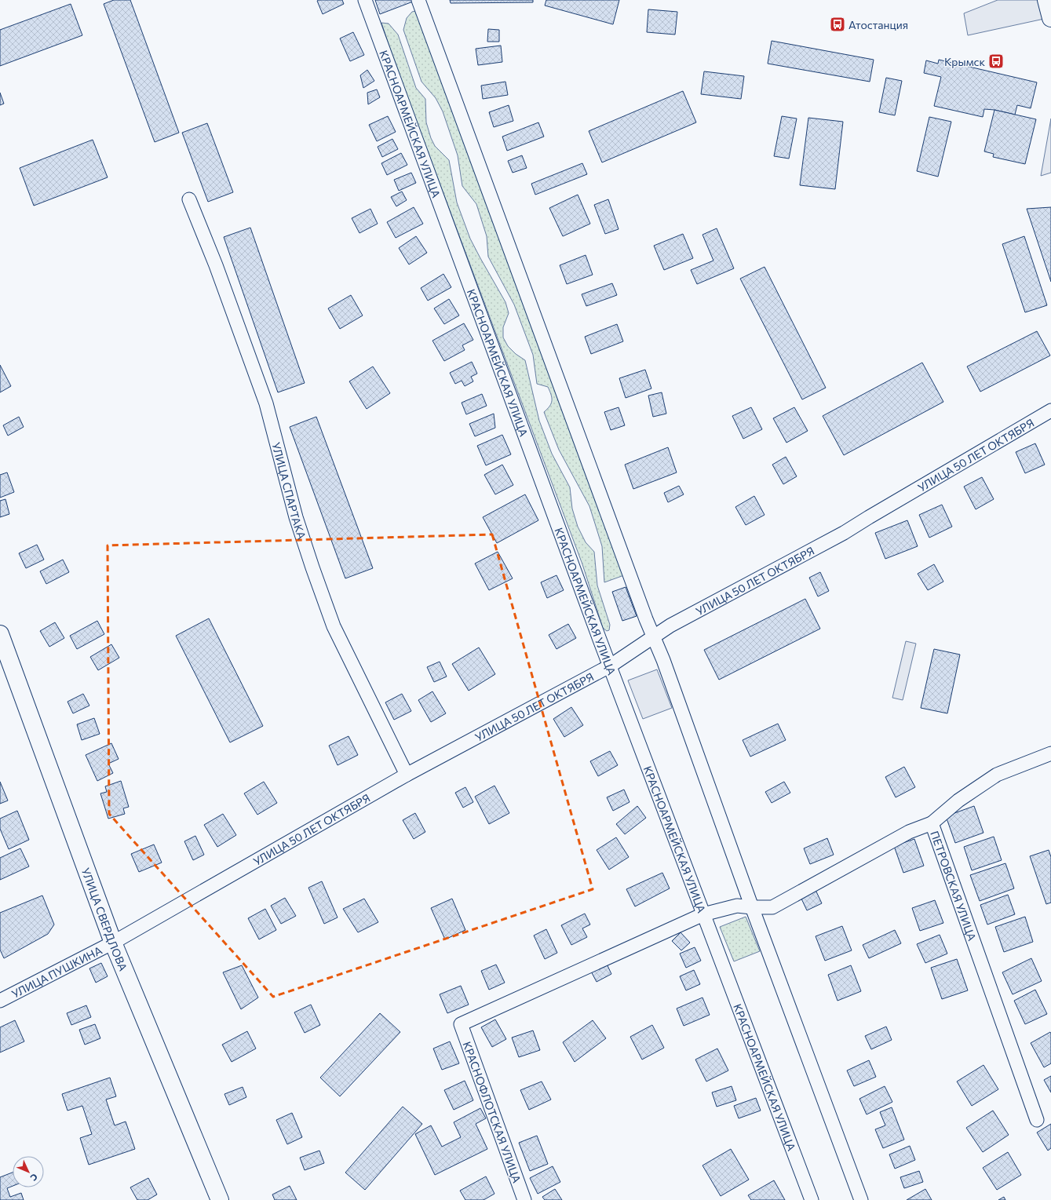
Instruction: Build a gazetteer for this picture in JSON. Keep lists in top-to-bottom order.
{
  "streets": {
    "main road": ["УЛИЦА СВЕРДЛОВА"],
    "street": [
      "КРАСНОАРМЕЙСКАЯ УЛИЦА",
      "УЛИЦА 50 ЛЕТ ОКТЯБРЯ",
      "УЛИЦА СПАРТАКА",
      "ПЕТРОВСКАЯ УЛИЦА",
      "УЛИЦА ПУШКИНА",
      "КРАСНОФЛОТСКАЯ УЛИЦА"
    ]
  },
  "crossings": [
    ["КРАСНОАРМЕЙСКАЯ УЛИЦА", "УЛИЦА 50 ЛЕТ ОКТЯБРЯ"],
    ["КРАСНОАРМЕЙСКАЯ УЛИЦА", "ПЕТРОВСКАЯ УЛИЦА"],
    ["УЛИЦА 50 ЛЕТ ОКТЯБРЯ", "УЛИЦА СПАРТАКА"],
    ["УЛИЦА 50 ЛЕТ ОКТЯБРЯ", "УЛИЦА СВЕРДЛОВА"],
    ["УЛИЦА 50 ЛЕТ ОКТЯБРЯ", "УЛИЦА ПУШКИНА"],
    ["ПЕТРОВСКАЯ УЛИЦА", "КРАСНОФЛОТСКАЯ УЛИЦА"],
    ["УЛИЦА СВЕРДЛОВА", "УЛИЦА ПУШКИНА"]
  ],
  "places": {
    "bus stop": ["Атостанция", "Крымск"]
  },
  "north": "bottom right"
}
